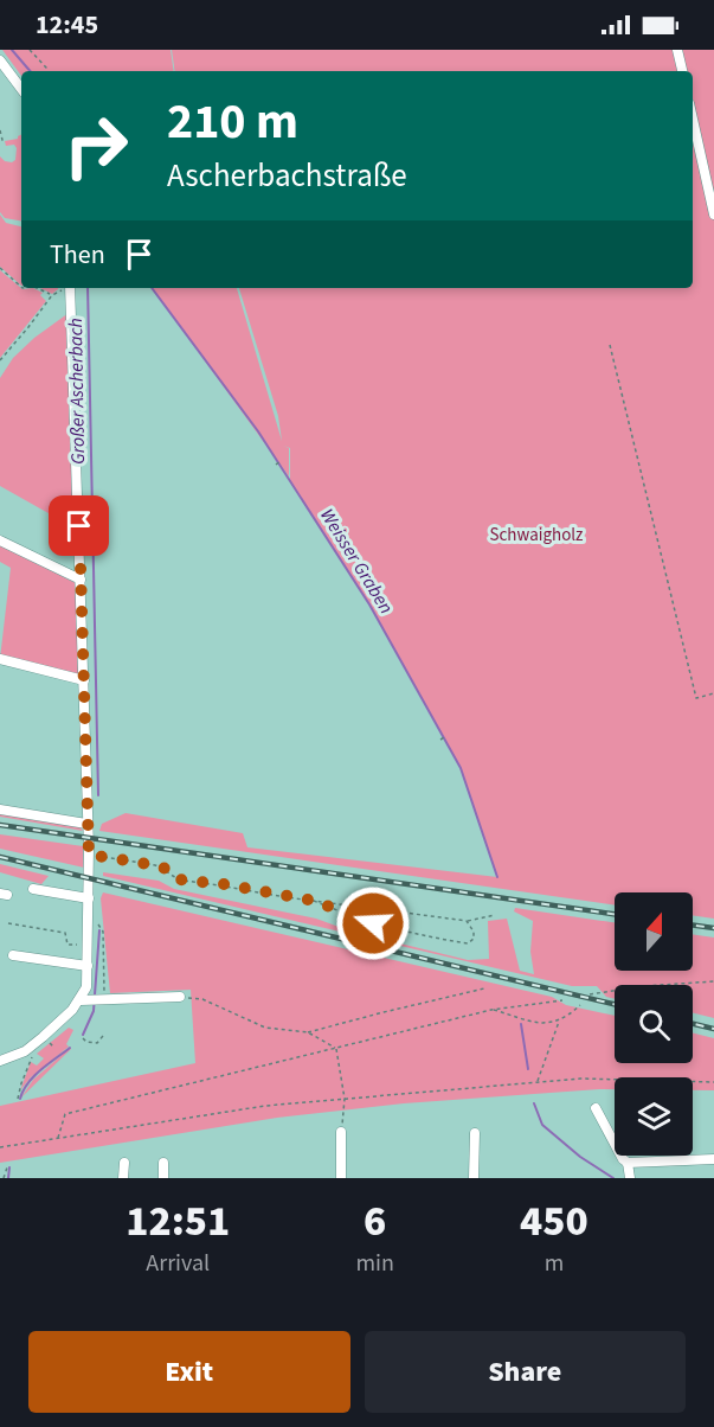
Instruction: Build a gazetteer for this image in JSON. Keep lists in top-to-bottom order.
{
  "water": ["Großer Ascherbach", "Weisser Graben"],
  "parks": ["Schwaigholz"],
  "north": "top",
  "page": {
    "status": "12:45",
    "turn": ["210 m", "Ascherbachstraße"],
    "then": "Then",
    "eta": [
      "12:51",
      "Arrival",
      "6",
      "min",
      "450",
      "m"
    ],
    "buttons": ["Exit", "Share"]
  }
}
